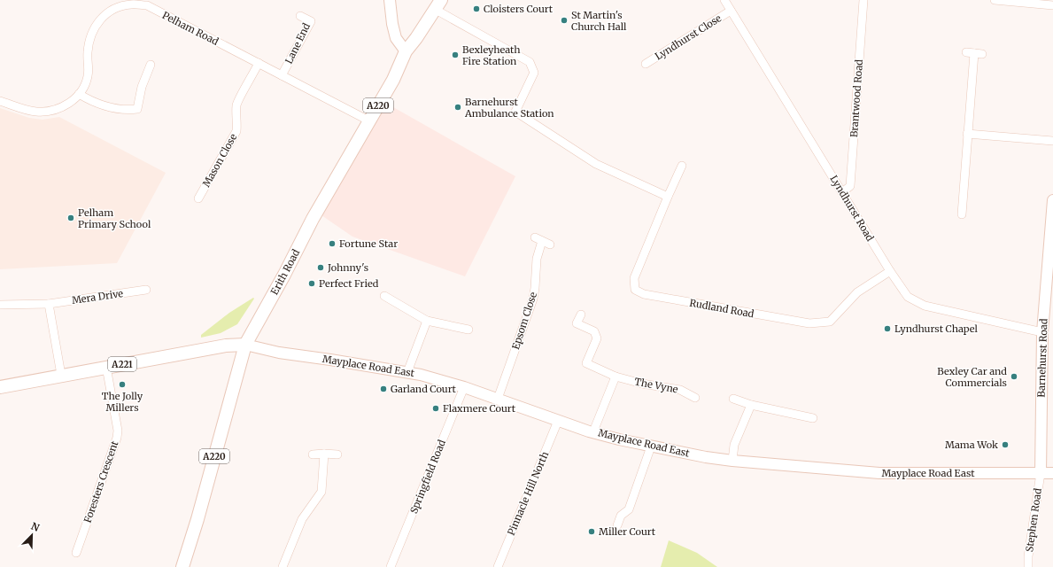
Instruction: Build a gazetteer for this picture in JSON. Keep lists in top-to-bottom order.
{
  "streets": {
    "main road": ["A220", "Erith Road", "A221"],
    "street": [
      "Pelham Road",
      "Lyndhurst Close",
      "Lane End",
      "Brantwood Road",
      "Mason Close",
      "Lyndhurst Road",
      "Mera Drive",
      "Rudland Road",
      "Epsom Close",
      "Barnehurst Road",
      "Mayplace Road East",
      "The Vyne",
      "Springfield Road",
      "Foresters Crescent",
      "Pinnacle Hill North",
      "Stephen Road"
    ]
  },
  "crossings": [
    ["Pelham Road", "Lane End"],
    ["Pelham Road", "Mason Close"],
    ["Pelham Road", "Erith Road"],
    ["Lyndhurst Close", "Lyndhurst Road"],
    ["Brantwood Road", "Lyndhurst Road"],
    ["Lyndhurst Road", "Rudland Road"],
    ["Lyndhurst Road", "Barnehurst Road"],
    ["Erith Road", "A221"],
    ["Erith Road", "Mayplace Road East"],
    ["Epsom Close", "Mayplace Road East"],
    ["Barnehurst Road", "Mayplace Road East"],
    ["Barnehurst Road", "Stephen Road"],
    ["A221", "Mayplace Road East"],
    ["A221", "Foresters Crescent"],
    ["Mayplace Road East", "Springfield Road"],
    ["Mayplace Road East", "Pinnacle Hill North"],
    ["Mayplace Road East", "Stephen Road"]
  ],
  "places": [
    "Cloisters Court",
    "St Martin's Church Hall",
    "Bexleyheath Fire Station",
    "Barnehurst Ambulance Station",
    "Pelham Primary School",
    "Fortune Star",
    "Johnny's",
    "Perfect Fried",
    "Lyndhurst Chapel",
    "Bexley Car and Commercials",
    "The Jolly Millers",
    "Garland Court",
    "Flaxmere Court",
    "Mama Wok",
    "Miller Court"
  ],
  "north": "top right"
}
